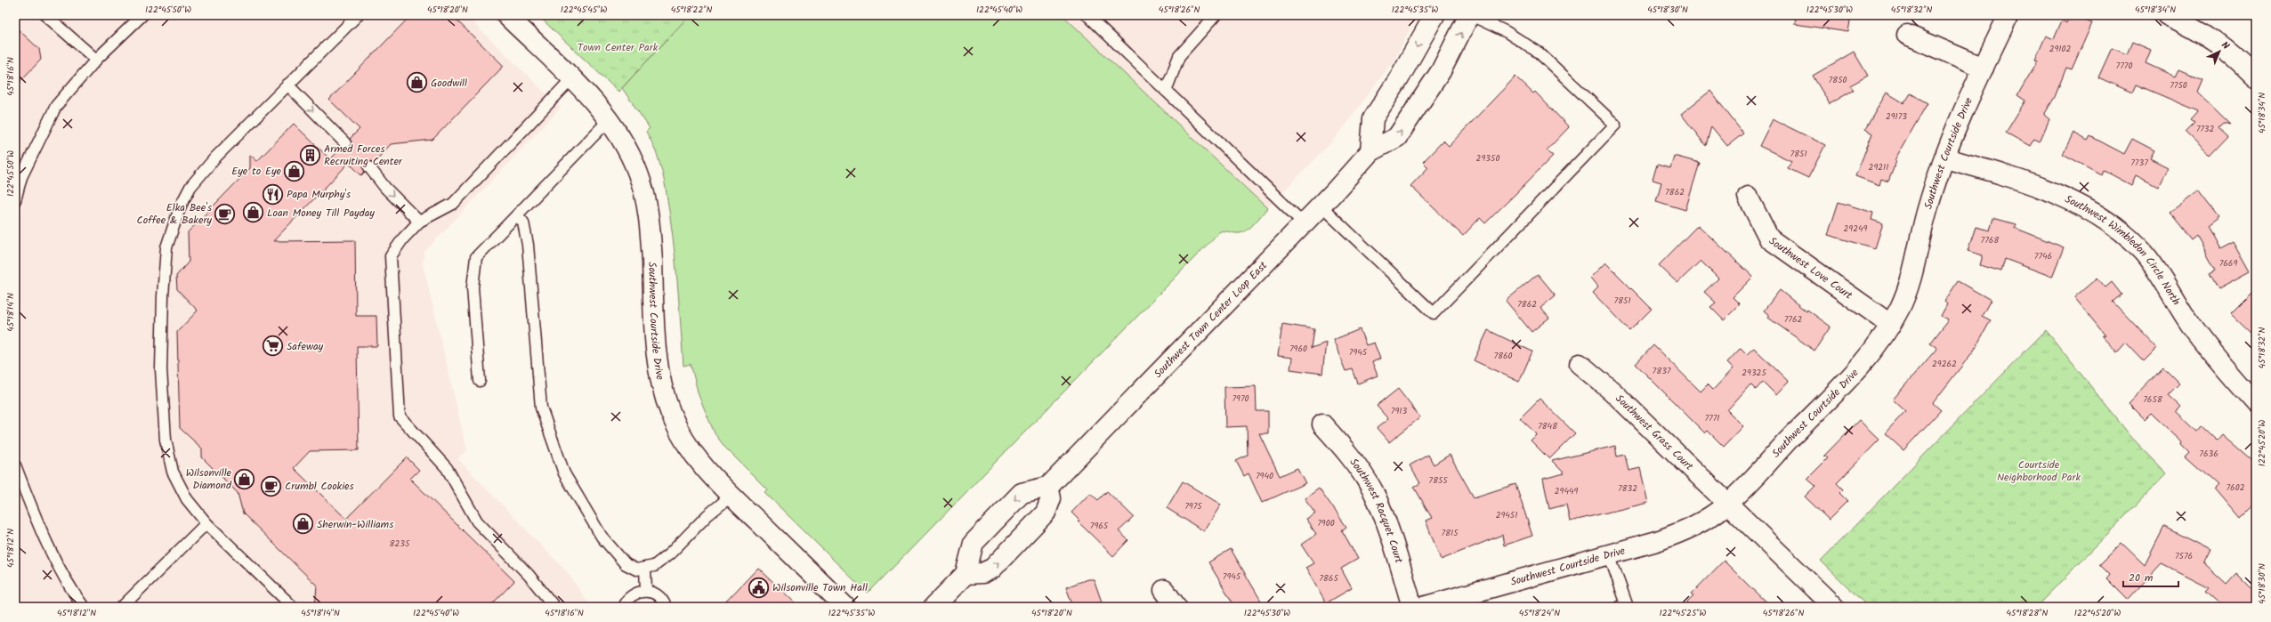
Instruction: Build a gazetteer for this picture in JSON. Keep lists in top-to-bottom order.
{
  "streets": {
    "street": [
      "Southwest Courtside Drive",
      "Southwest Wimbledon Circle North",
      "Southwest Love Court",
      "Southwest Town Center Loop East",
      "Southwest Grass Court",
      "Southwest Racquet Court"
    ]
  },
  "crossings": [
    ["Southwest Courtside Drive", "Southwest Wimbledon Circle North"],
    ["Southwest Courtside Drive", "Southwest Love Court"],
    ["Southwest Courtside Drive", "Southwest Grass Court"]
  ],
  "parks": ["Town Center Park", "Courtside Neighborhood Park"],
  "places": {
    "shop": [
      "Goodwill",
      "Eye to Eye",
      "Loan Money Till Payday",
      "Wilsonville Diamond",
      "Sherwin-Williams"
    ],
    "building": ["Armed Forces Recruiting Center"],
    "restaurant": ["Papa Murphy's"],
    "cafe": ["Elka Bee's Coffee & Bakery", "Crumbl Cookies"],
    "supermarket": ["Safeway"],
    "public building": ["Wilsonville Town Hall"]
  },
  "house_numbers": [
    "29102",
    "7770",
    "7850",
    "7750",
    "29173",
    "7732",
    "7851",
    "29350",
    "7737",
    "29211",
    "7862",
    "29249",
    "7768",
    "7746",
    "7669",
    "7851",
    "7862",
    "7762",
    "7960",
    "7945",
    "7860",
    "29262",
    "7837",
    "29325",
    "7970",
    "7658",
    "7913",
    "7771",
    "7848",
    "7636",
    "7940",
    "7855",
    "7602",
    "7832",
    "29449",
    "7975",
    "29451",
    "7900",
    "7965",
    "7815",
    "8235",
    "7576",
    "7945",
    "7865"
  ],
  "scale_bar": "20 m",
  "north": "top right",
  "coordinates": [
    "122°45'50\"W",
    "45°18'20\"N",
    "122°45'45\"W",
    "45°18'22\"N",
    "122°45'40\"W",
    "45°18'26\"N",
    "122°45'35\"W",
    "45°18'30\"N",
    "122°45'30\"W",
    "45°18'32\"N",
    "45°18'34\"N",
    "45°18'16\"N",
    "45°18'14\"N",
    "122°45'20\"W",
    "45°18'12\"N",
    "45°18'24\"N",
    "122°45'25\"W",
    "45°18'28\"N"
  ]
}
